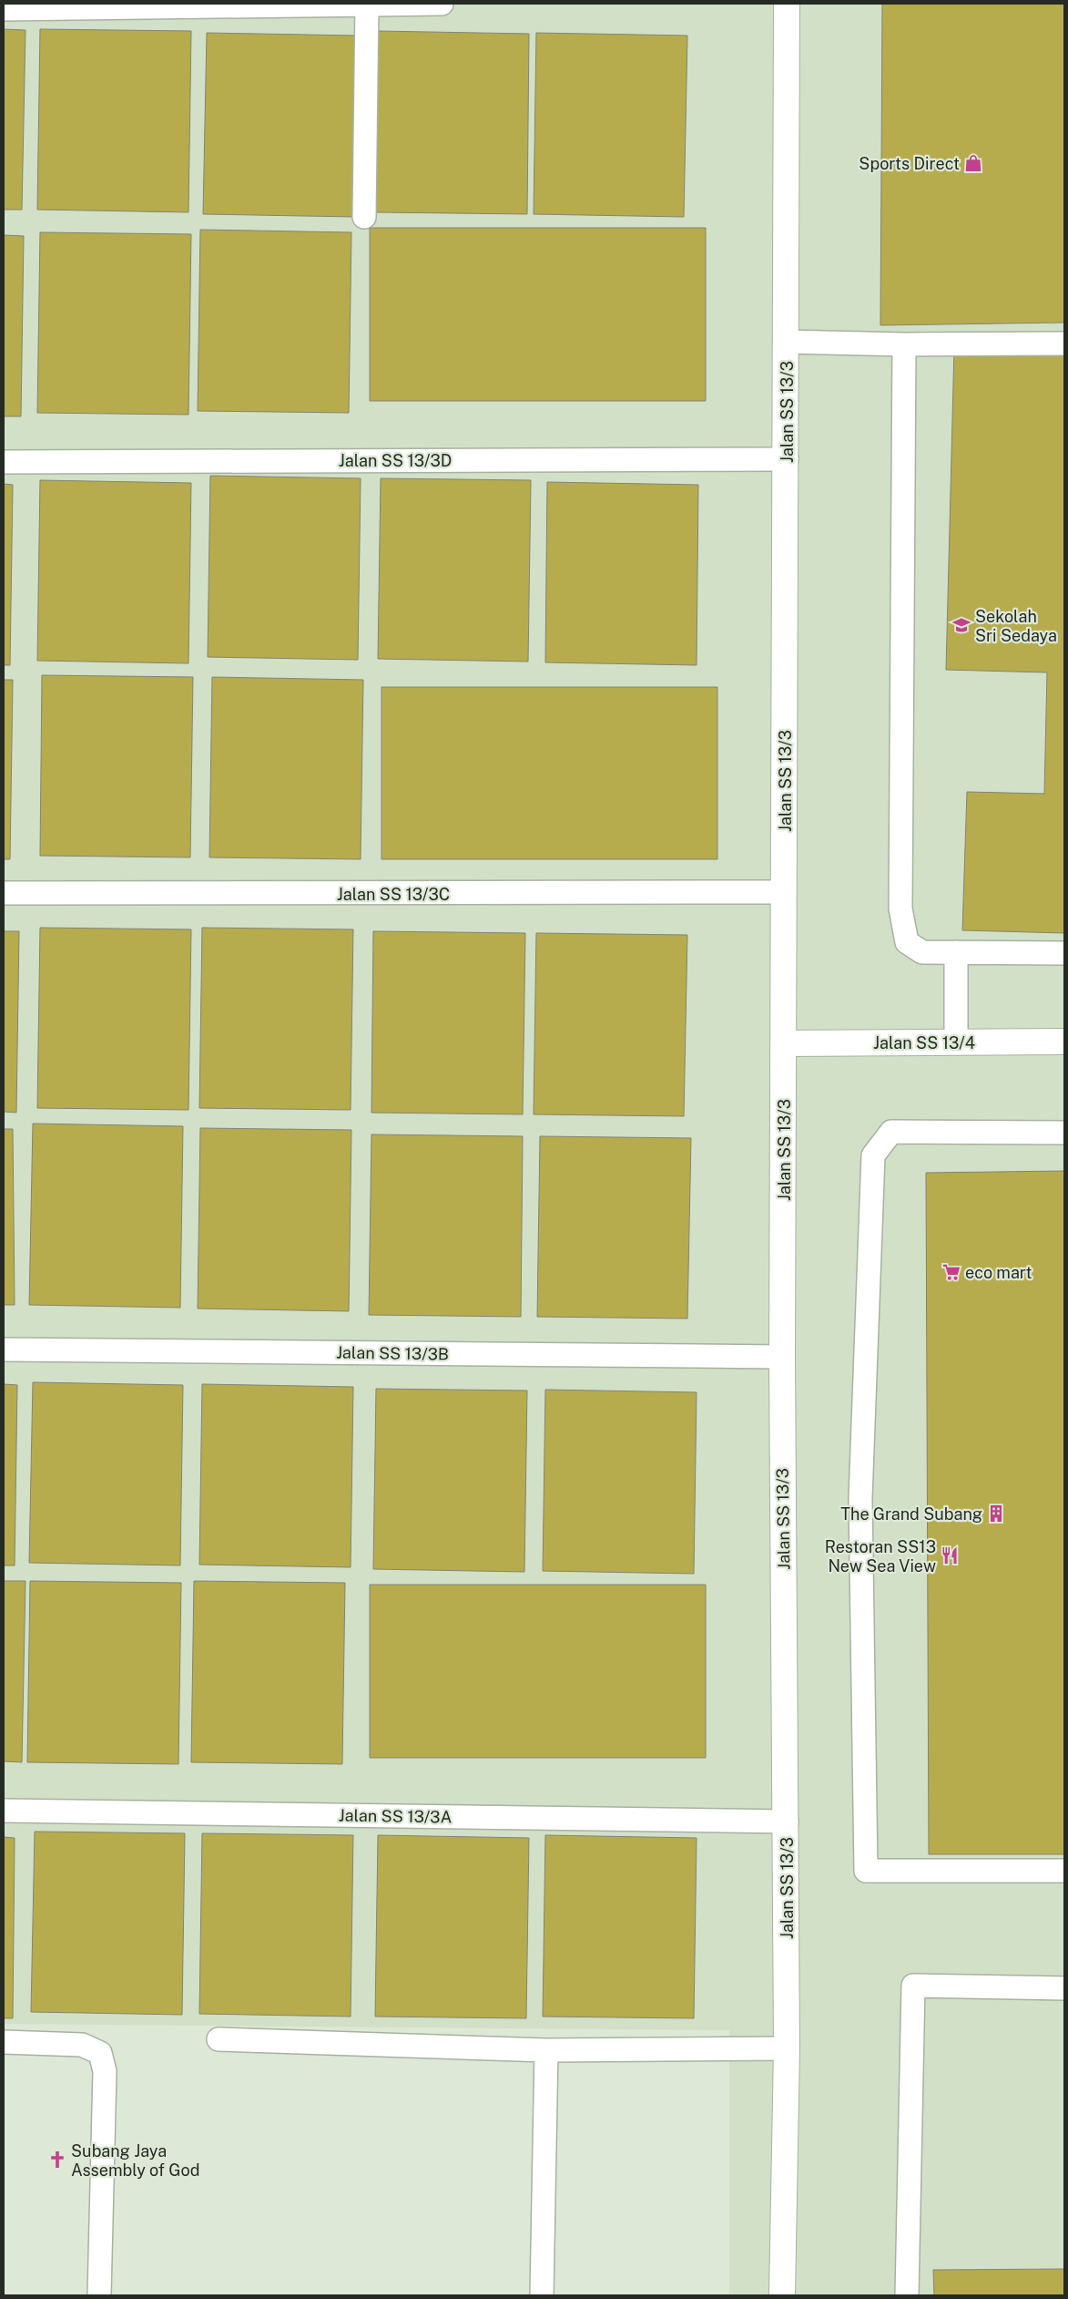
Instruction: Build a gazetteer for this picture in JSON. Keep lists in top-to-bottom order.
{
  "streets": {
    "street": ["Jalan SS 13/3", "Jalan SS 13/4"],
    "lane": [
      "Jalan SS 13/3D",
      "Jalan SS 13/3C",
      "Jalan SS 13/3B",
      "Jalan SS 13/3A"
    ]
  },
  "crossings": [
    ["Jalan SS 13/3", "Jalan SS 13/3D"],
    ["Jalan SS 13/3", "Jalan SS 13/3C"],
    ["Jalan SS 13/3", "Jalan SS 13/4"],
    ["Jalan SS 13/3", "Jalan SS 13/3B"],
    ["Jalan SS 13/3", "Jalan SS 13/3A"]
  ],
  "places": {
    "shop": ["Sports Direct"],
    "school or university": ["Sekolah Sri Sedaya"],
    "supermarket": ["eco mart"],
    "building": ["The Grand Subang"],
    "restaurant": ["Restoran SS13 New Sea View"],
    "church": ["Subang Jaya Assembly of God"]
  }
}
